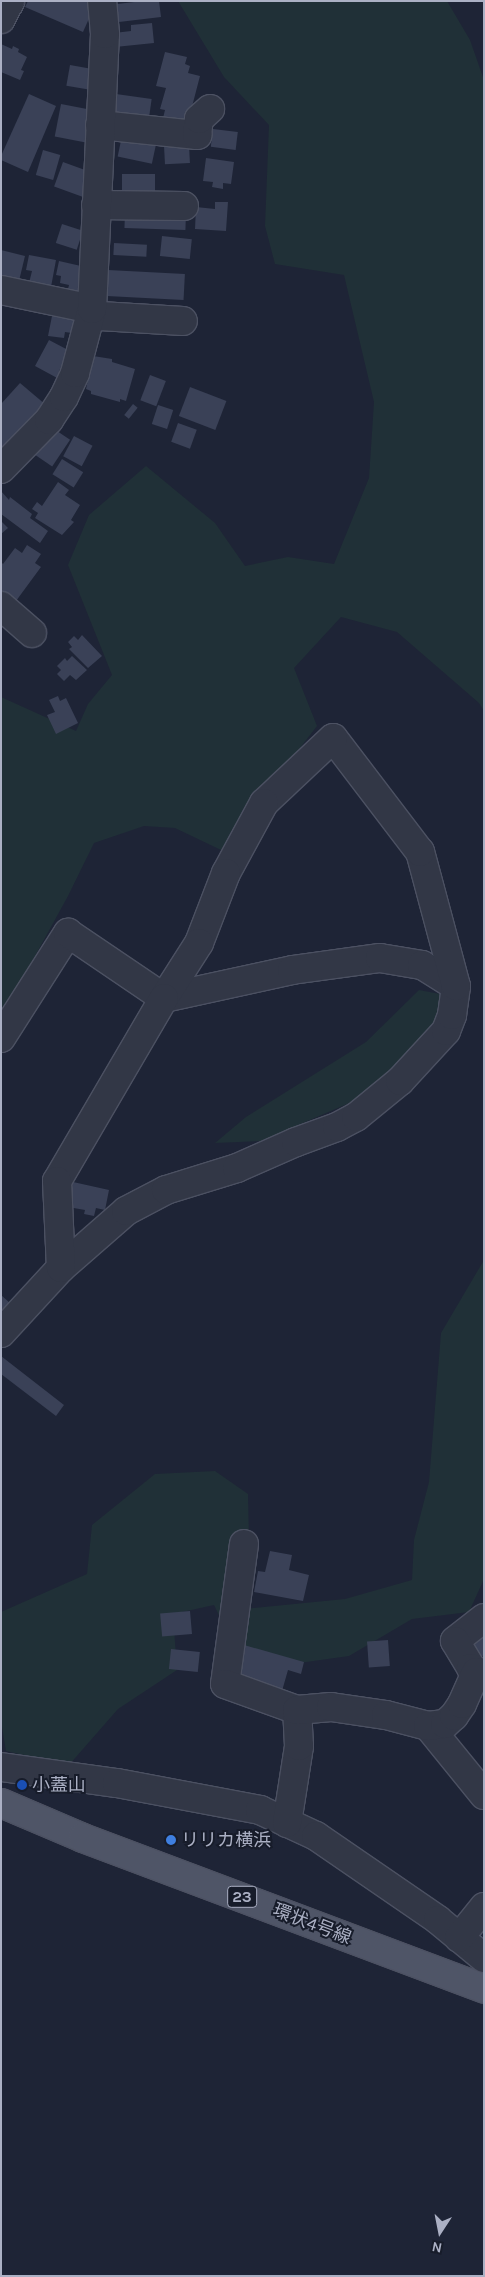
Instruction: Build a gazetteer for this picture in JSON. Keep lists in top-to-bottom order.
{
  "streets": {
    "main road": ["23", "環状4号線"]
  },
  "places": ["小蓋山", "リリカ横浜"],
  "north": "bottom"
}
